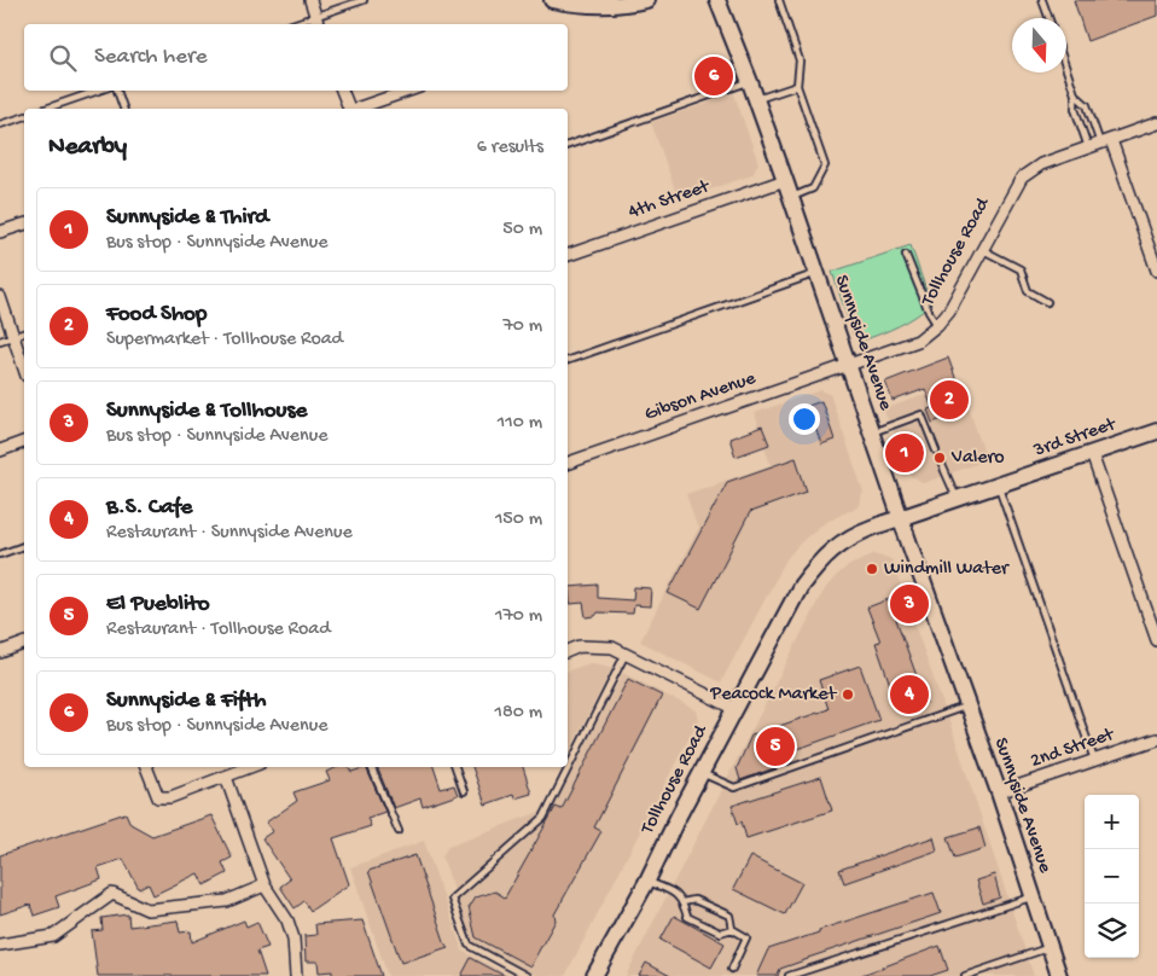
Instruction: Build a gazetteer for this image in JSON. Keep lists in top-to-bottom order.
{
  "streets": {
    "main road": ["Tollhouse Road", "Sunnyside Avenue", "3rd Street"],
    "street": ["4th Street", "Gibson Avenue", "2nd Street"]
  },
  "crossings": [
    ["4th Street", "Sunnyside Avenue"],
    ["Tollhouse Road", "Sunnyside Avenue"],
    ["Tollhouse Road", "Gibson Avenue"],
    ["Tollhouse Road", "3rd Street"],
    ["Sunnyside Avenue", "Gibson Avenue"],
    ["Sunnyside Avenue", "3rd Street"],
    ["Sunnyside Avenue", "2nd Street"]
  ],
  "places": ["Valero", "Windmill Water", "Peacock Market"],
  "north": "bottom",
  "page": {
    "search": "Search here",
    "pins": [
      "6",
      "2",
      "1",
      "3",
      "4",
      "5"
    ],
    "heading": ["Nearby", "6 results"],
    "list": [
      {
        "mark": "1",
        "name": "Sunnyside & Third",
        "note": "Bus stop · Sunnyside Avenue",
        "value": "50 m"
      },
      {
        "mark": "2",
        "name": "Food Shop",
        "note": "Supermarket · Tollhouse Road",
        "value": "70 m"
      },
      {
        "mark": "3",
        "name": "Sunnyside & Tollhouse",
        "note": "Bus stop · Sunnyside Avenue",
        "value": "110 m"
      },
      {
        "mark": "4",
        "name": "B.S. Cafe",
        "note": "Restaurant · Sunnyside Avenue",
        "value": "150 m"
      },
      {
        "mark": "5",
        "name": "El Pueblito",
        "note": "Restaurant · Tollhouse Road",
        "value": "170 m"
      },
      {
        "mark": "6",
        "name": "Sunnyside & Fifth",
        "note": "Bus stop · Sunnyside Avenue",
        "value": "180 m"
      }
    ],
    "map_buttons": ["+", "−"]
  }
}
